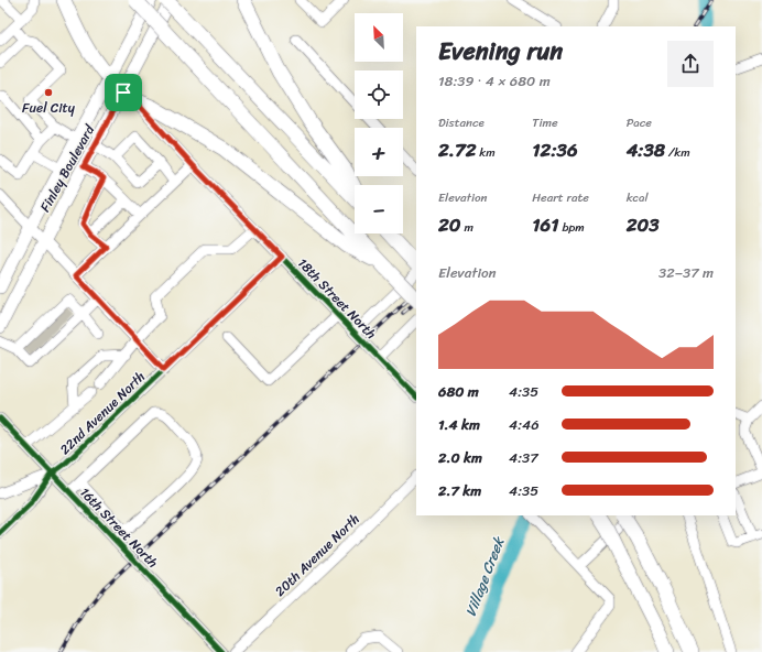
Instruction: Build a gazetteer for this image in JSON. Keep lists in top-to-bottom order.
{
  "streets": {
    "main road": ["Finley Boulevard", "18th Street North"],
    "street": ["22nd Avenue North", "16th Street North", "20th Avenue North"]
  },
  "crossings": [
    ["Finley Boulevard", "18th Street North"],
    ["18th Street North", "22nd Avenue North"],
    ["22nd Avenue North", "16th Street North"]
  ],
  "water": ["Village Creek"],
  "places": ["Fuel City"],
  "north": "top left",
  "page": {
    "map_buttons": ["+", "−"],
    "heading": ["Evening run", "18:39 · 4 × 680 m"],
    "stats": [
      ["Distance", "2.72 km"],
      ["Time", "12:36"],
      ["Pace", "4:38 /km"],
      ["Elevation", "20 m"],
      ["Heart rate", "161 bpm"],
      ["kcal", "203"]
    ],
    "chart": ["Elevation", "32–37 m"],
    "list": [
      {
        "name": "680 m",
        "note": "4:35"
      },
      {
        "name": "1.4 km",
        "note": "4:46"
      },
      {
        "name": "2.0 km",
        "note": "4:37"
      },
      {
        "name": "2.7 km",
        "note": "4:35"
      }
    ]
  }
}
